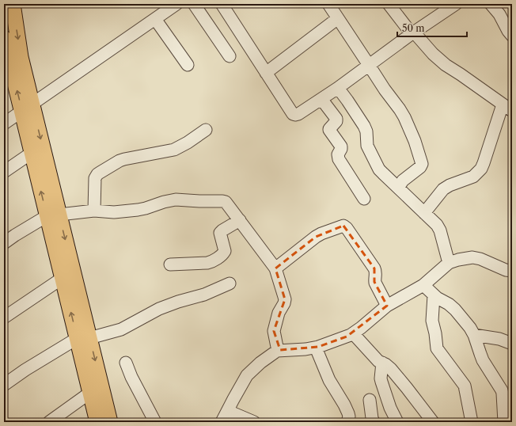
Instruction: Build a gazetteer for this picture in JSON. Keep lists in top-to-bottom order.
{
  "scale_bar": "50 m"
}
